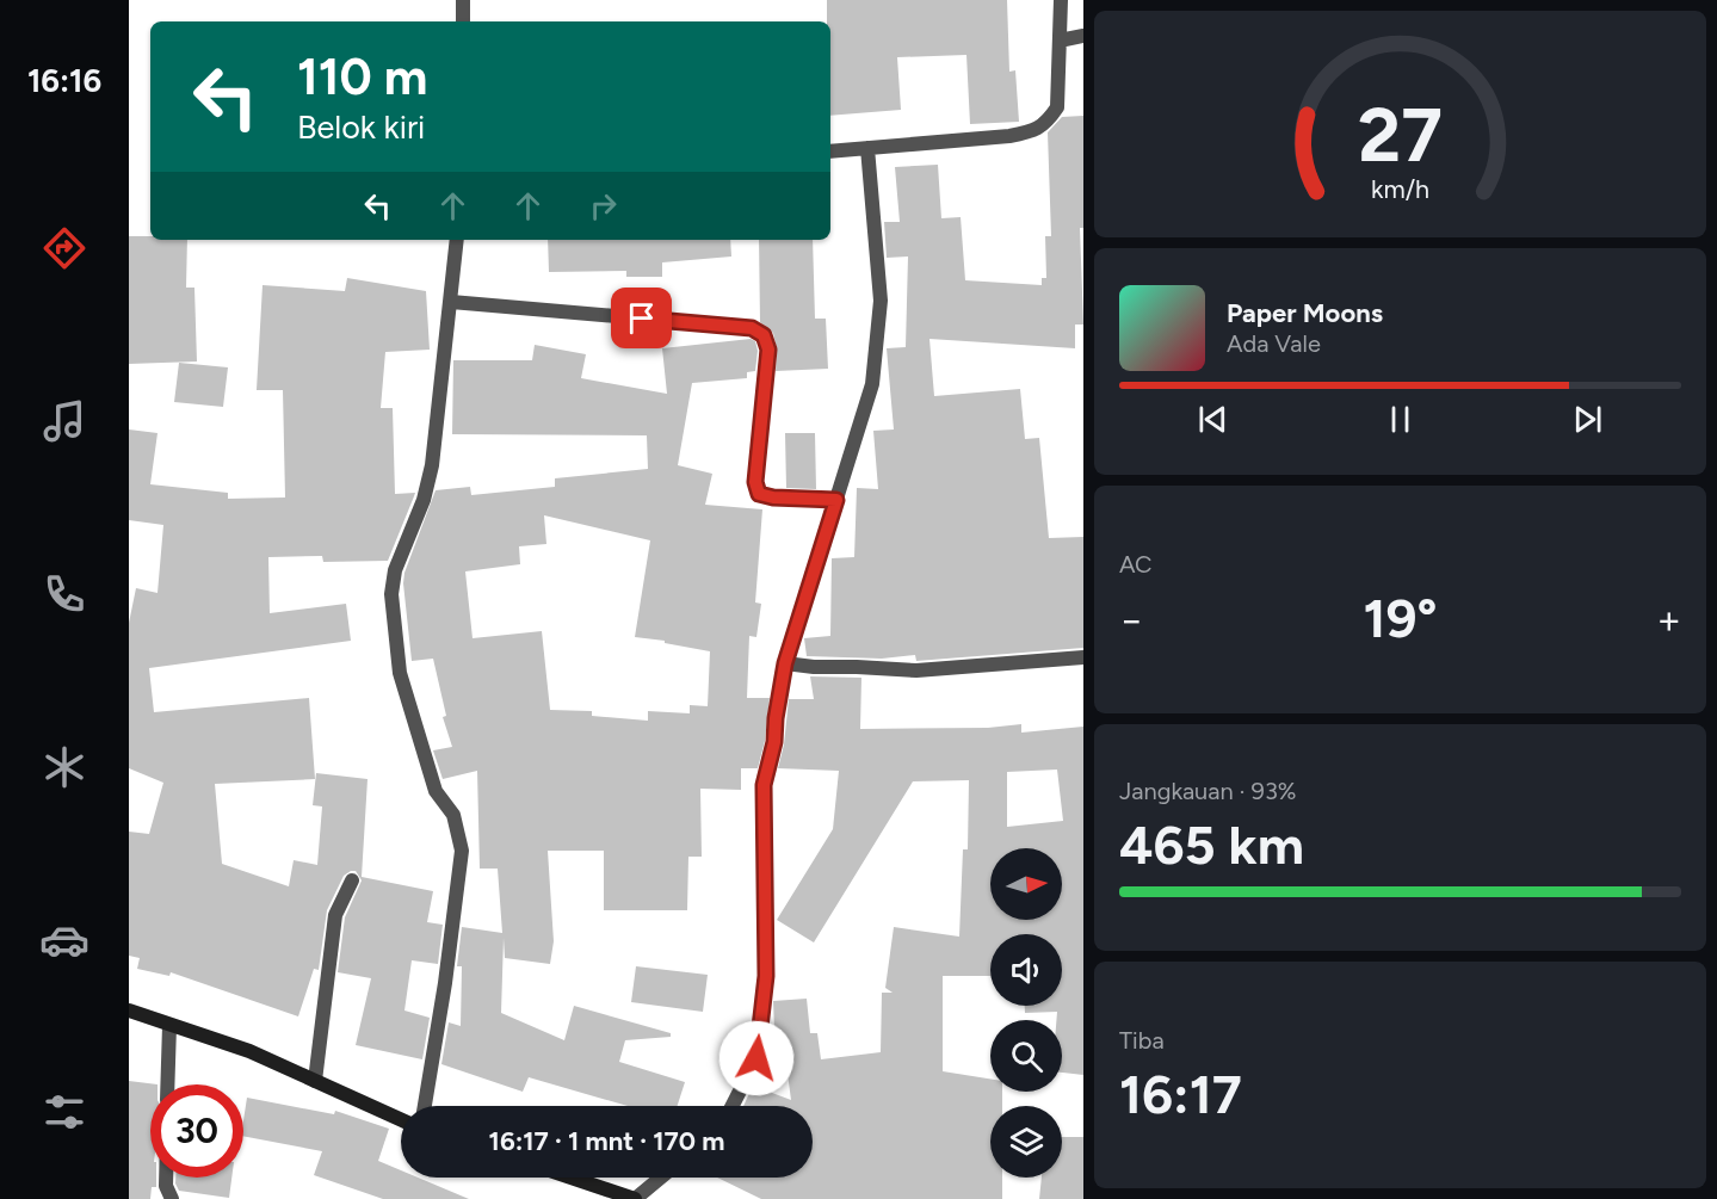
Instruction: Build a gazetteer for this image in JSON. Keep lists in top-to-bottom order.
{
  "north": "right",
  "page": {
    "tabs": "16:16",
    "turn": ["110 m", "Belok kiri"],
    "song": ["Paper Moons", "Ada Vale"],
    "tile": [
      "AC",
      ["Jangkauan · 93%", "465 km"],
      ["Tiba", "16:17"]
    ],
    "heat": ["−", "19°", "+"],
    "limit": "30",
    "trip": "16:17 · 1 mnt · 170 m",
    "gauge": ["27", "km/h"]
  }
}
